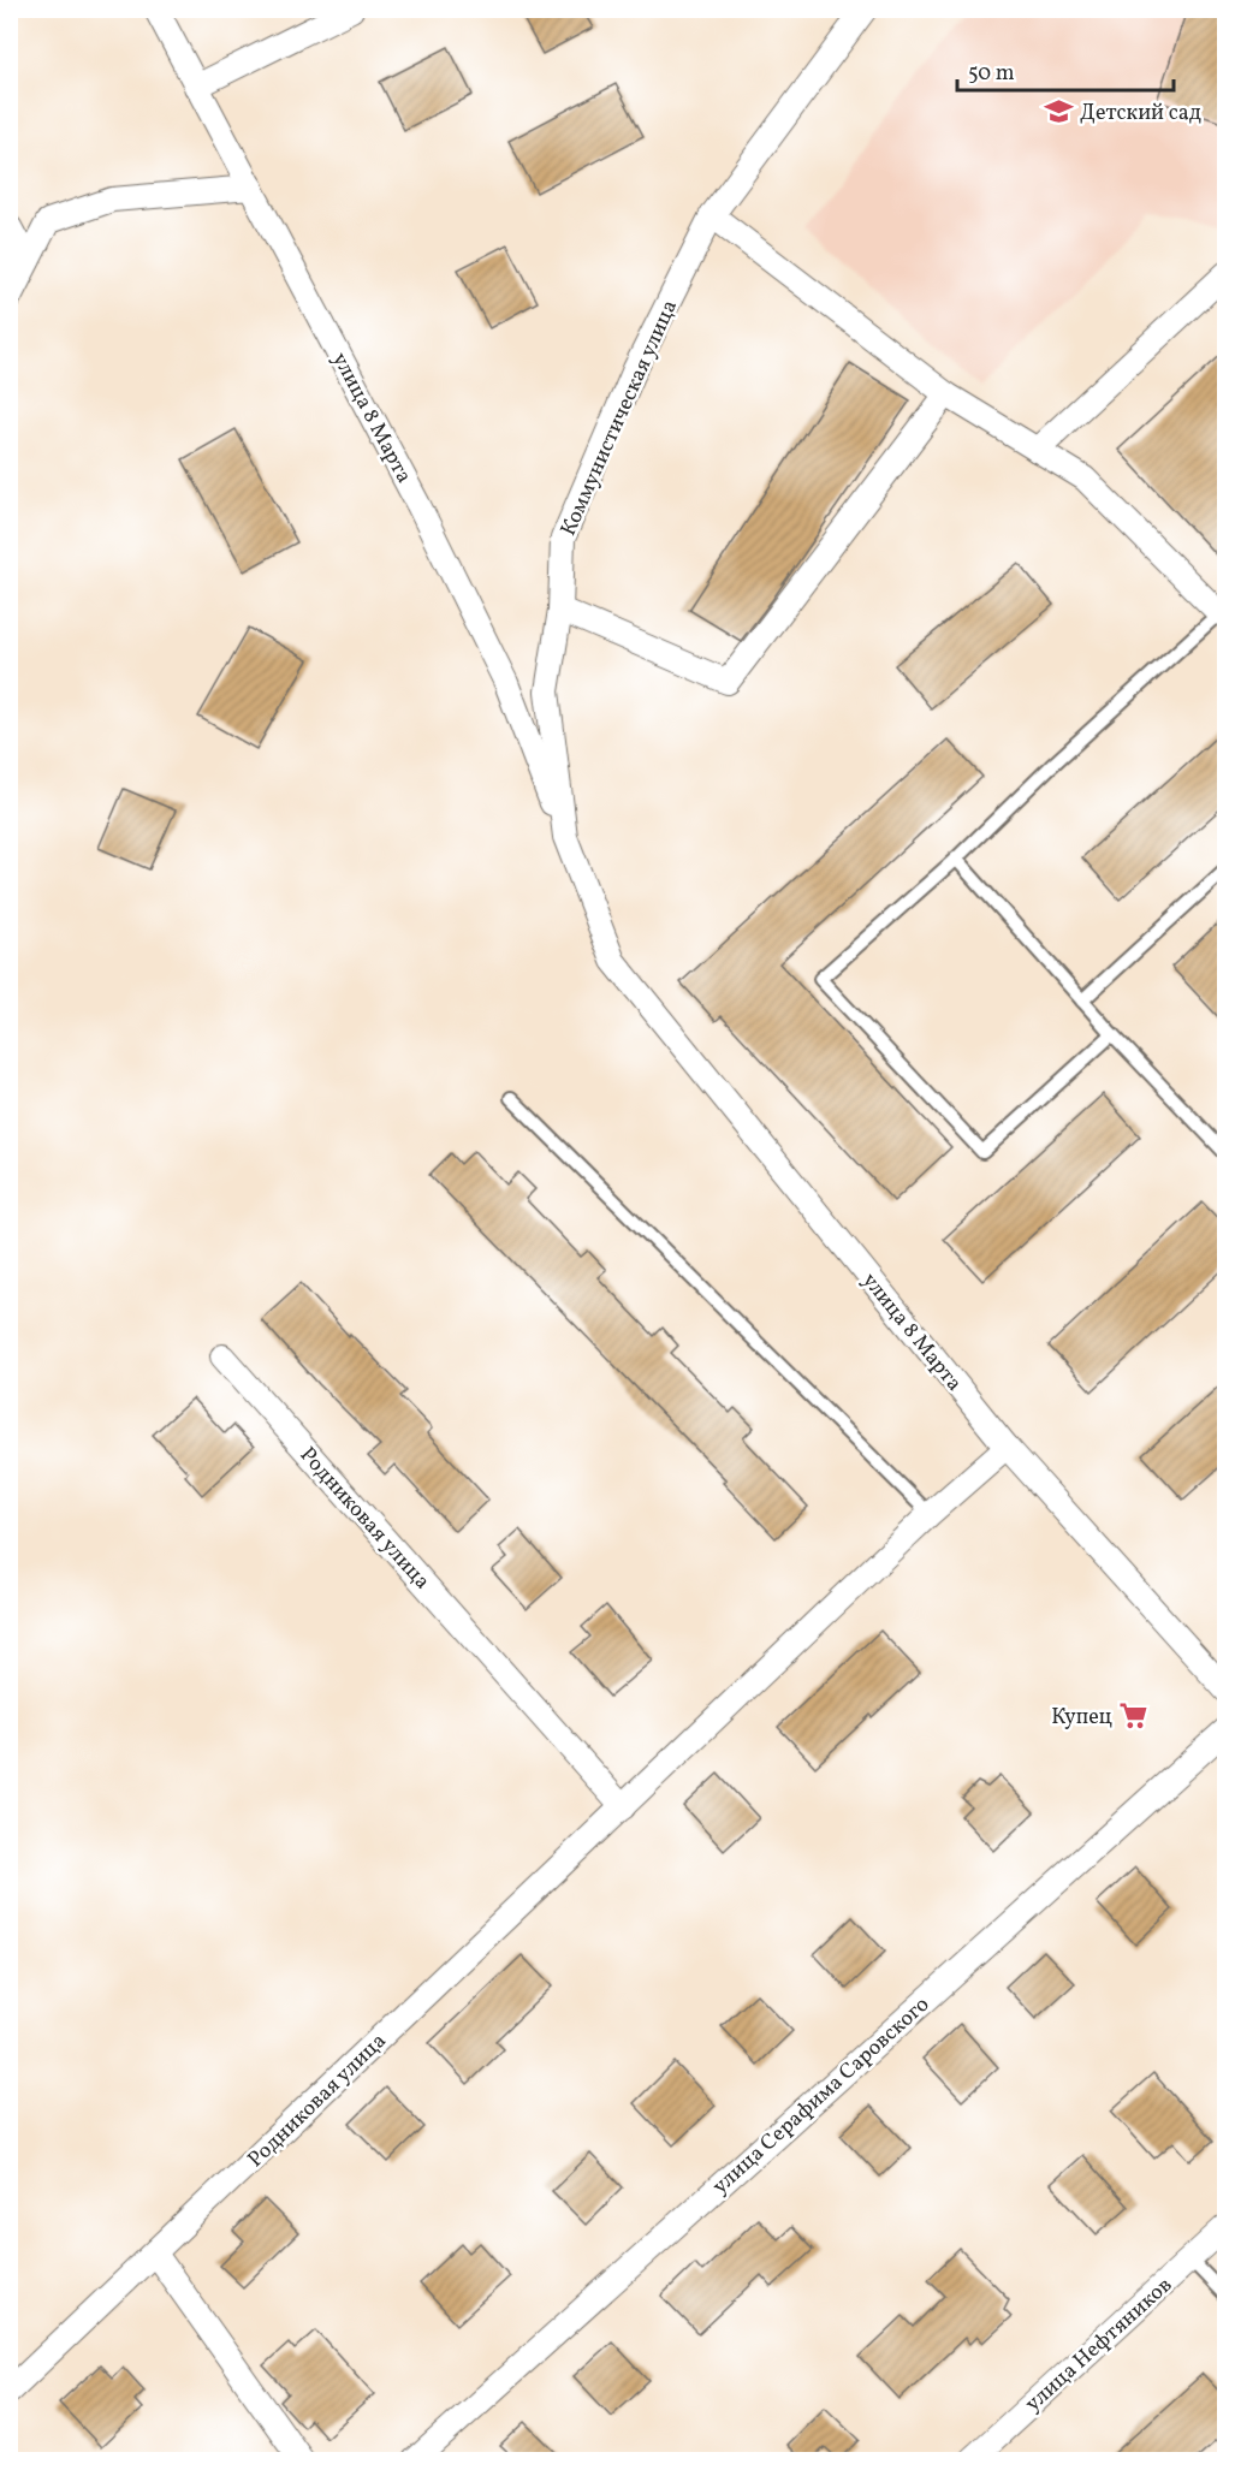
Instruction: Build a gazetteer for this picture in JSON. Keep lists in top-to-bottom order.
{
  "streets": {
    "street": [
      "улица 8 Марта",
      "Коммунистическая улица",
      "Родниковая улица",
      "улица Серафима Саровского",
      "улица Нефтяников"
    ]
  },
  "crossings": [
    ["улица 8 Марта", "Коммунистическая улица"],
    ["улица 8 Марта", "Родниковая улица"]
  ],
  "places": {
    "school or university": ["Детский сад"],
    "supermarket": ["Купец"]
  },
  "scale_bar": "50 m"
}
